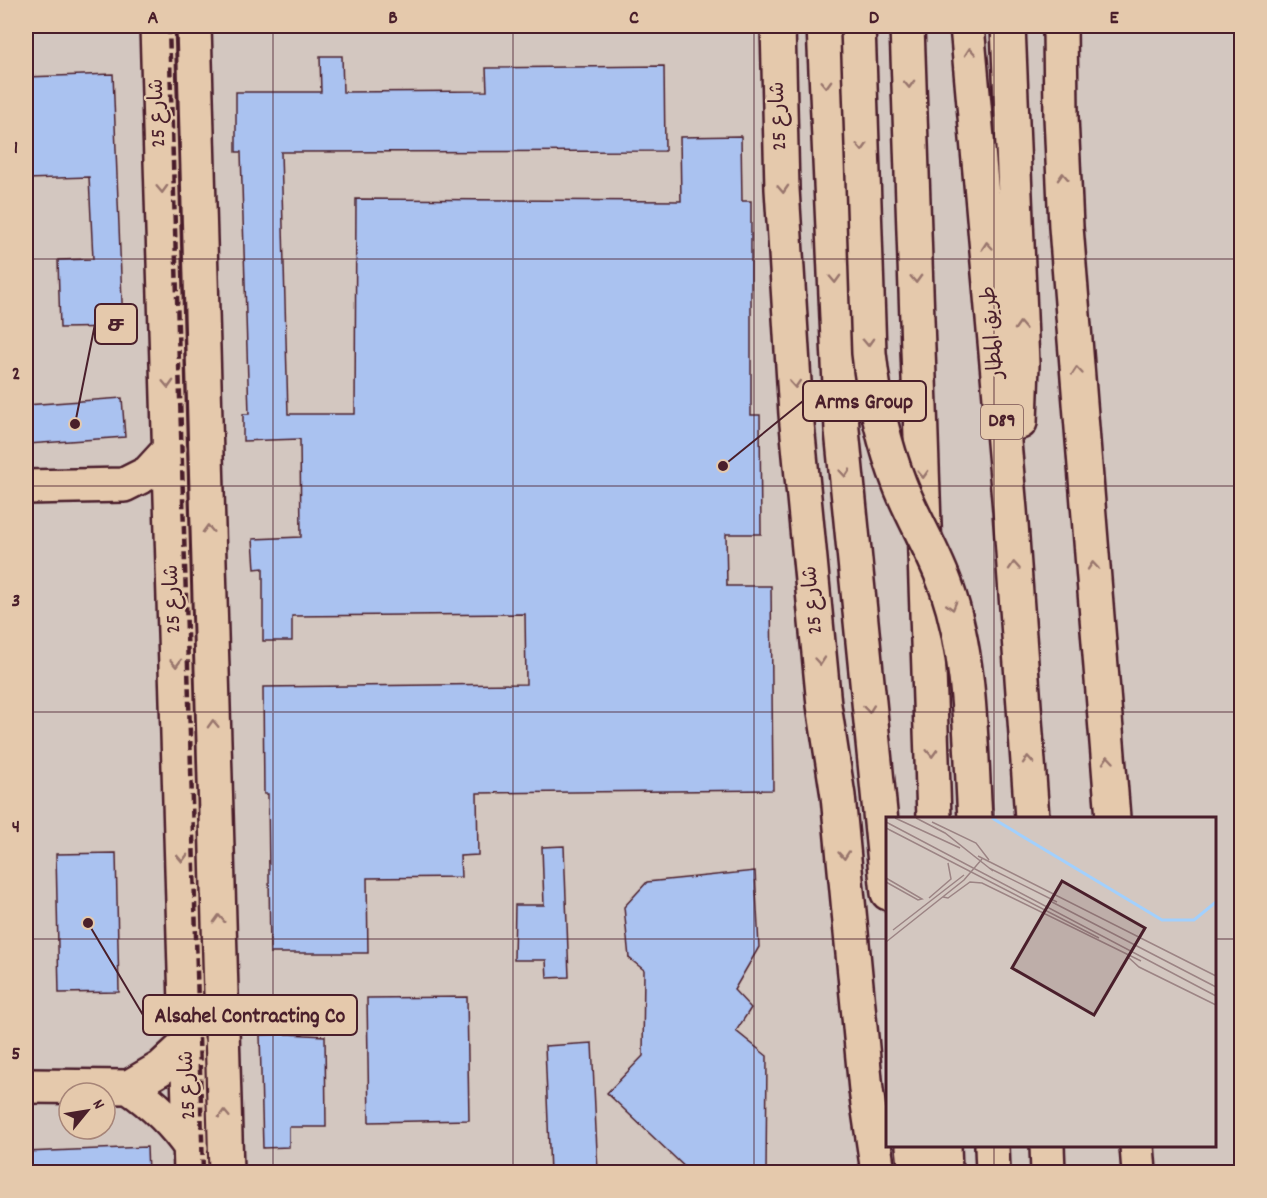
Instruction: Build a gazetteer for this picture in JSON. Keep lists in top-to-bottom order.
{
  "streets": {
    "main road": ["شارع 25", "طريق المطار", "D89"]
  },
  "places": ["ச", "Arms Group", "Alsahel Contracting Co"],
  "north": "top right",
  "grid": {
    "columns": [
      "A",
      "B",
      "C",
      "D",
      "E"
    ],
    "rows": [
      "1",
      "2",
      "3",
      "4",
      "5"
    ]
  }
}
